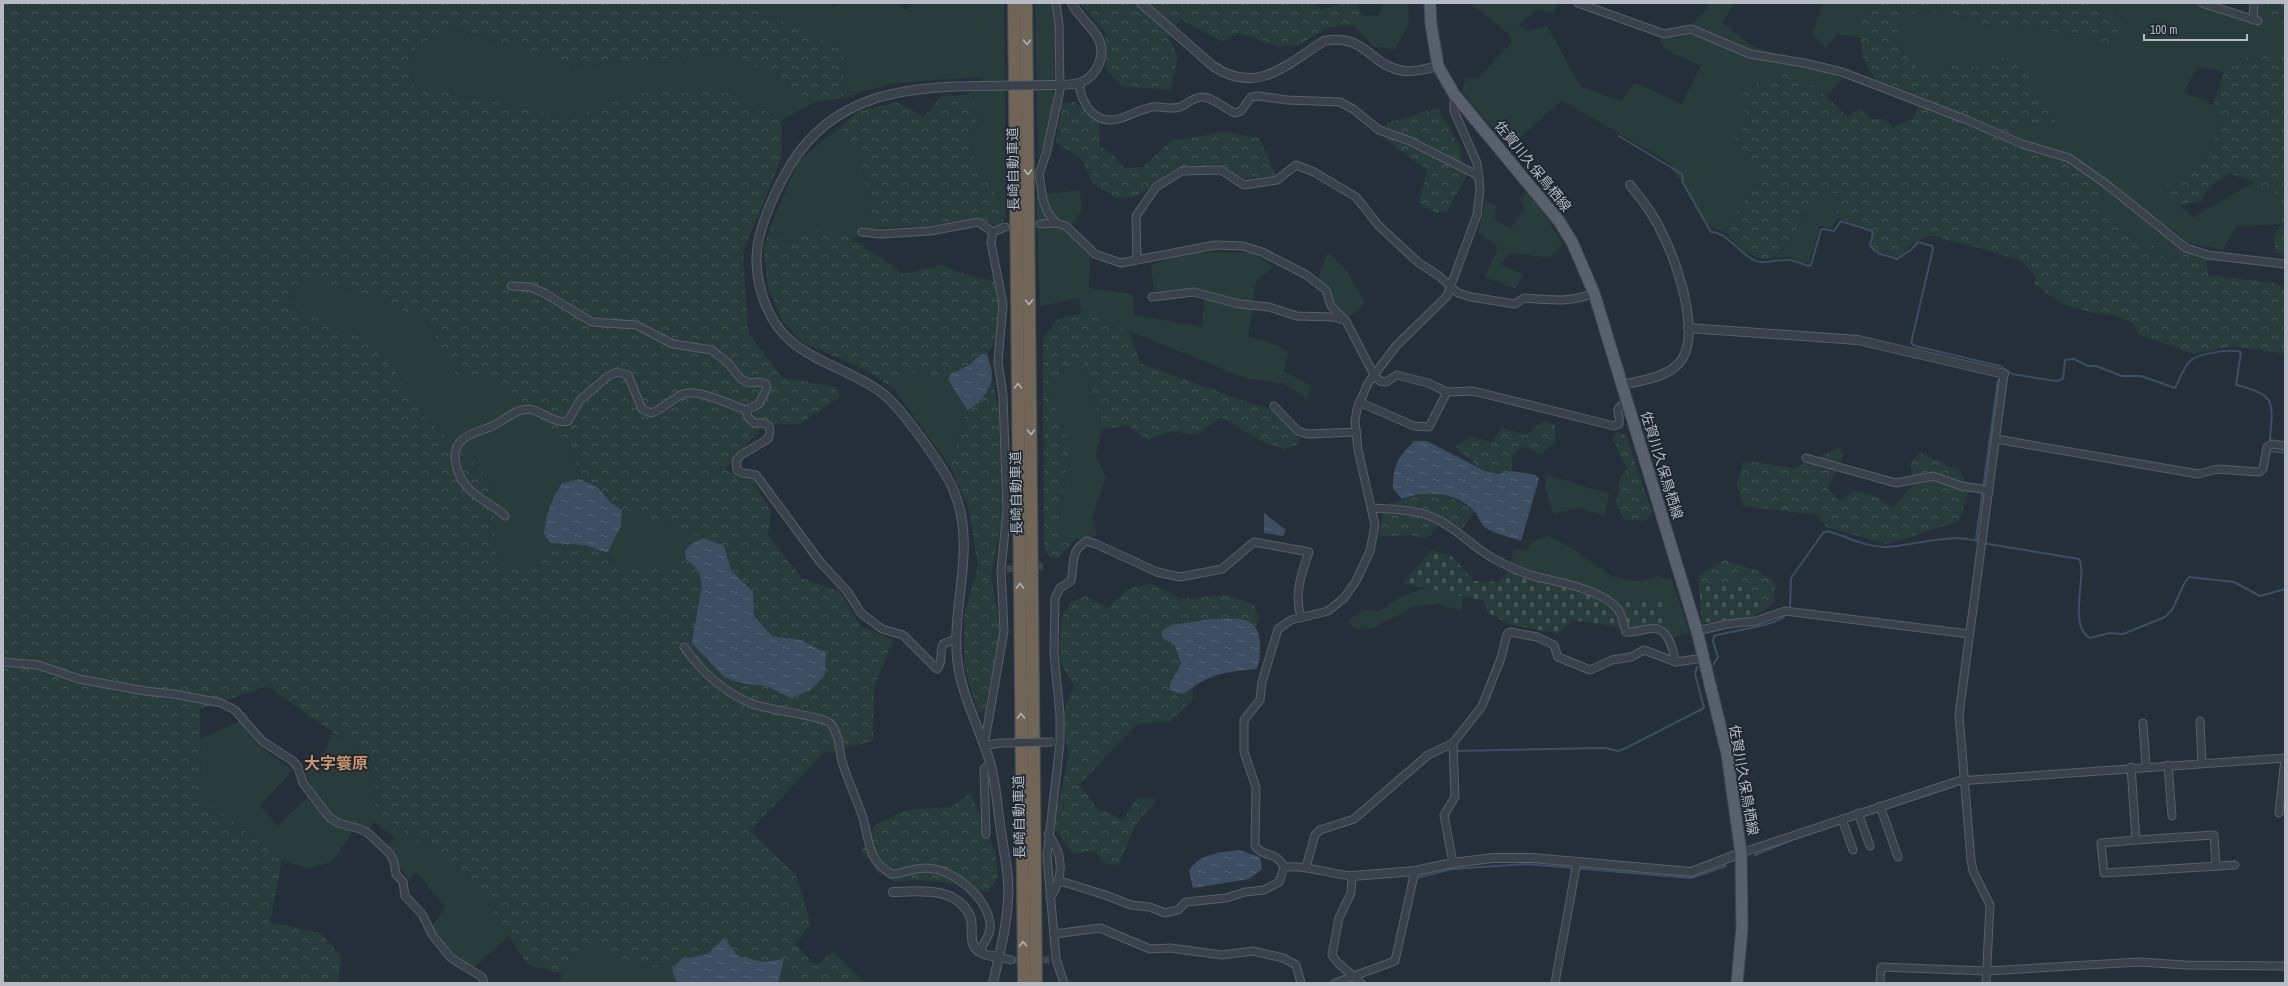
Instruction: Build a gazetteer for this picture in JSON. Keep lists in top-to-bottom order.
{
  "streets": {
    "highway": ["長崎自動車道"],
    "main road": ["佐賀川久保鳥栖線"]
  },
  "districts": ["大字簑原"],
  "scale_bar": "100 m"
}
